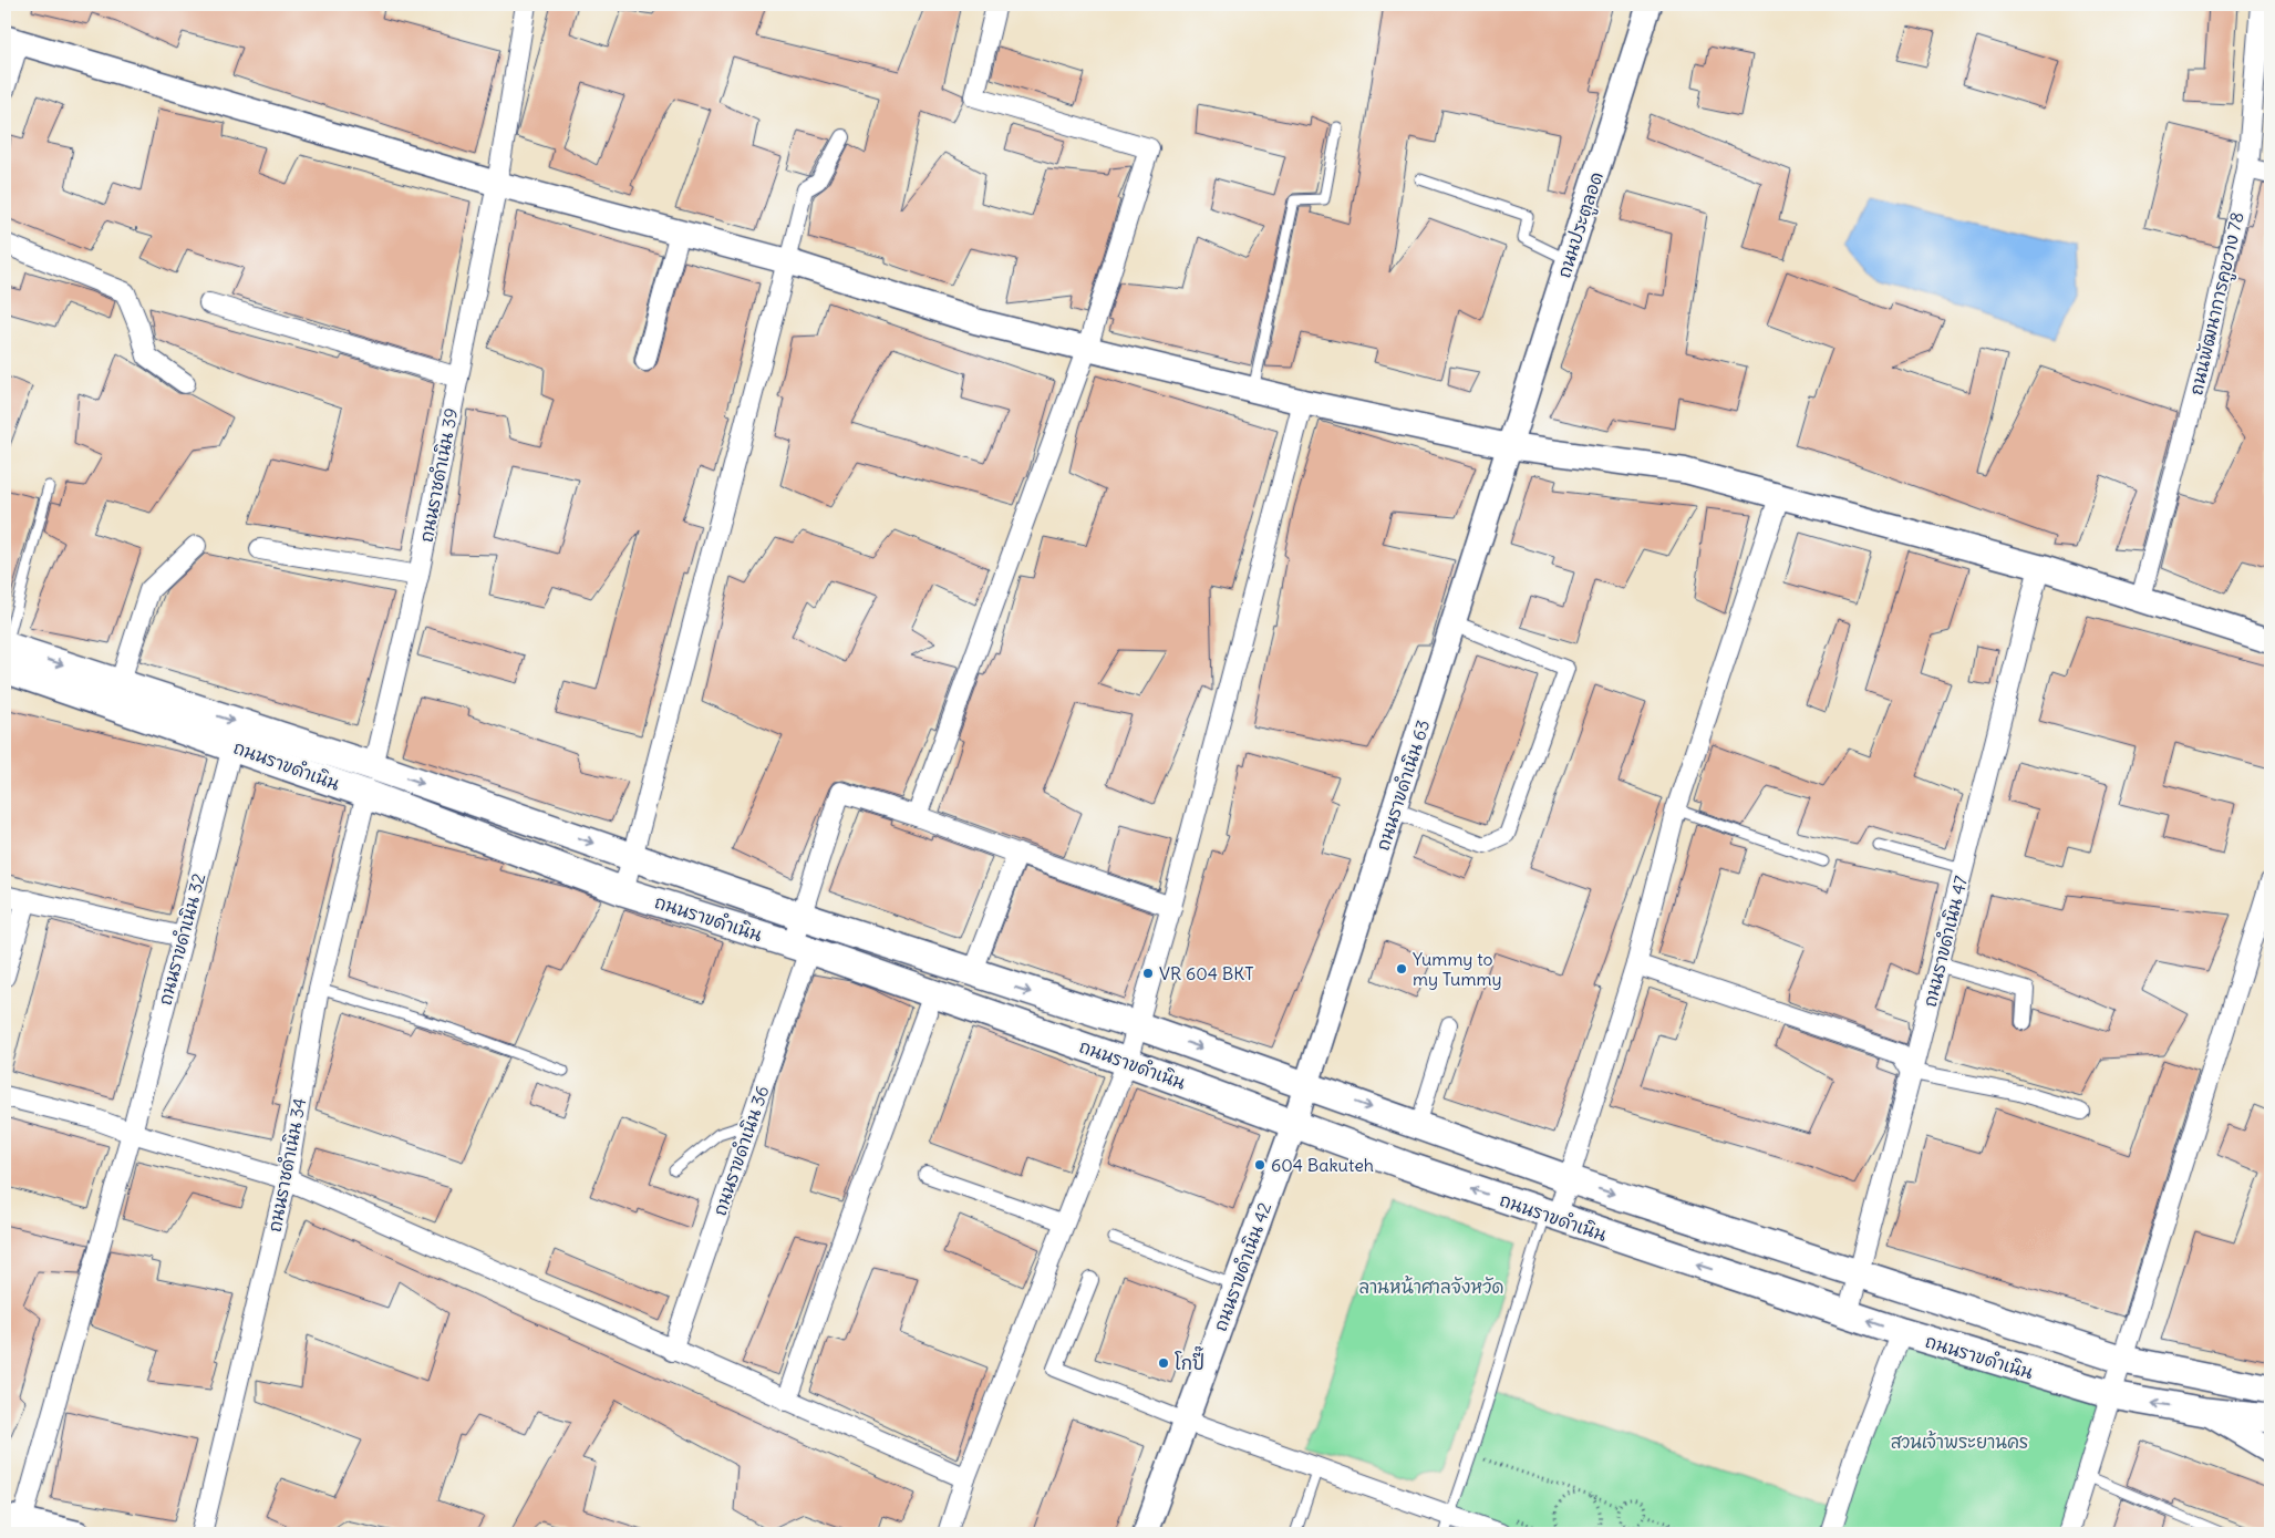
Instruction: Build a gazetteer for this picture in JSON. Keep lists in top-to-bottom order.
{
  "streets": {
    "main road": ["ถนนราขดำเนิน"],
    "street": [
      "ถนนประตูลอด",
      "ถนนพัฒนาการคูขวาง 78",
      "ถนนราชดำเนิน 39",
      "ถนนราขดำเนิน 63",
      "ถนนราขดำเนิน 32",
      "ถนนราขดำเนิน 47",
      "ถนนราขดำเนิน 36",
      "ถนนราชดำเนิน 34",
      "ถนนราขดำเนิน 42"
    ]
  },
  "crossings": [
    ["ถนนประตูลอด", "ถนนราขดำเนิน 63"],
    ["ถนนราชดำเนิน 39", "ถนนราขดำเนิน"],
    ["ถนนราขดำเนิน", "ถนนราขดำเนิน 63"],
    ["ถนนราขดำเนิน", "ถนนราขดำเนิน 32"],
    ["ถนนราขดำเนิน", "ถนนราขดำเนิน 47"],
    ["ถนนราขดำเนิน", "ถนนราขดำเนิน 36"],
    ["ถนนราขดำเนิน", "ถนนราชดำเนิน 34"],
    ["ถนนราขดำเนิน", "ถนนราขดำเนิน 42"],
    ["ถนนราขดำเนิน 63", "ถนนราขดำเนิน 42"]
  ],
  "parks": ["ลานหน้าศาลจังหวัด", "สวนเจ้าพระยานคร"],
  "places": [
    "Yummy to my Tummy",
    "VR 604 BKT",
    "604 Bakuteh",
    "โกปี๊"
  ]
}
